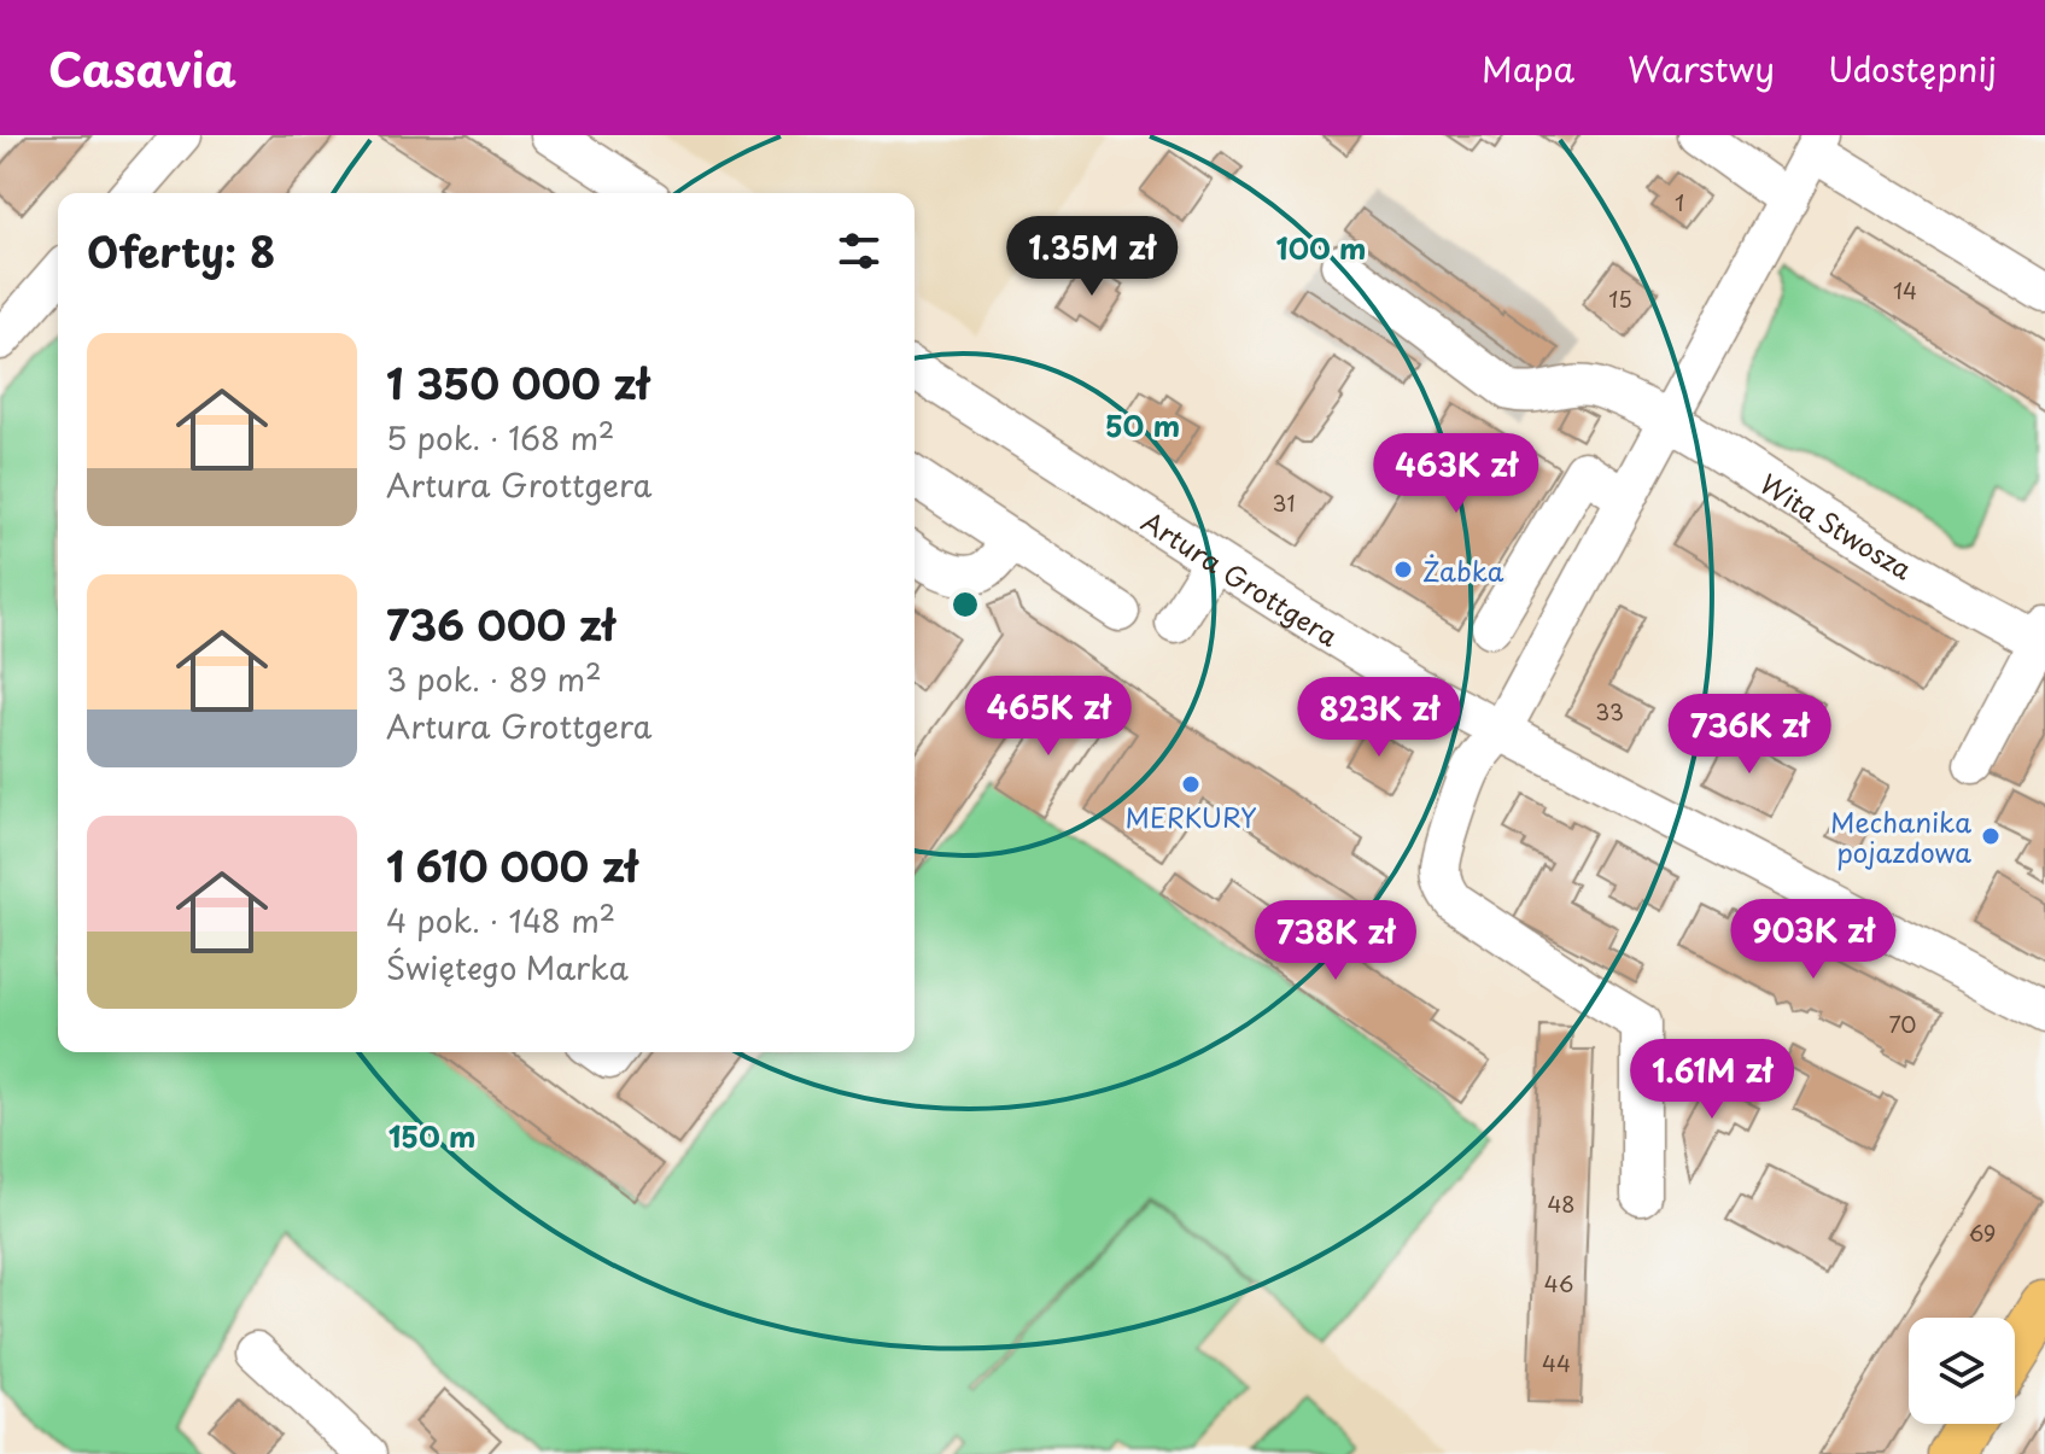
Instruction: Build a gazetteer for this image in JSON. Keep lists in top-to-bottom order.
{
  "streets": {
    "street": ["Wita Stwosza", "Artura Grottgera"]
  },
  "places": ["Żabka", "MERKURY", "Mechanika pojazdowa"],
  "house_numbers": [
    "1",
    "14",
    "15",
    "31",
    "33",
    "70",
    "48",
    "69",
    "46",
    "44"
  ],
  "page": {
    "header": "Casavia",
    "nav": ["Mapa", "Warstwy", "Udostępnij"],
    "heading": "Oferty: 8",
    "price": [
      "1.35M zł",
      "463K zł",
      "465K zł",
      "823K zł",
      "736K zł",
      "903K zł",
      "738K zł",
      "1.61M zł"
    ],
    "list": [
      {
        "name": "1 350 000 zł",
        "note": "5 pok. · 168 m² · Artura Grottgera"
      },
      {
        "name": "736 000 zł",
        "note": "3 pok. · 89 m² · Artura Grottgera"
      },
      {
        "name": "1 610 000 zł",
        "note": "4 pok. · 148 m² · Świętego Marka"
      }
    ]
  },
  "rings": ["100 m", "50 m", "150 m"]
}
